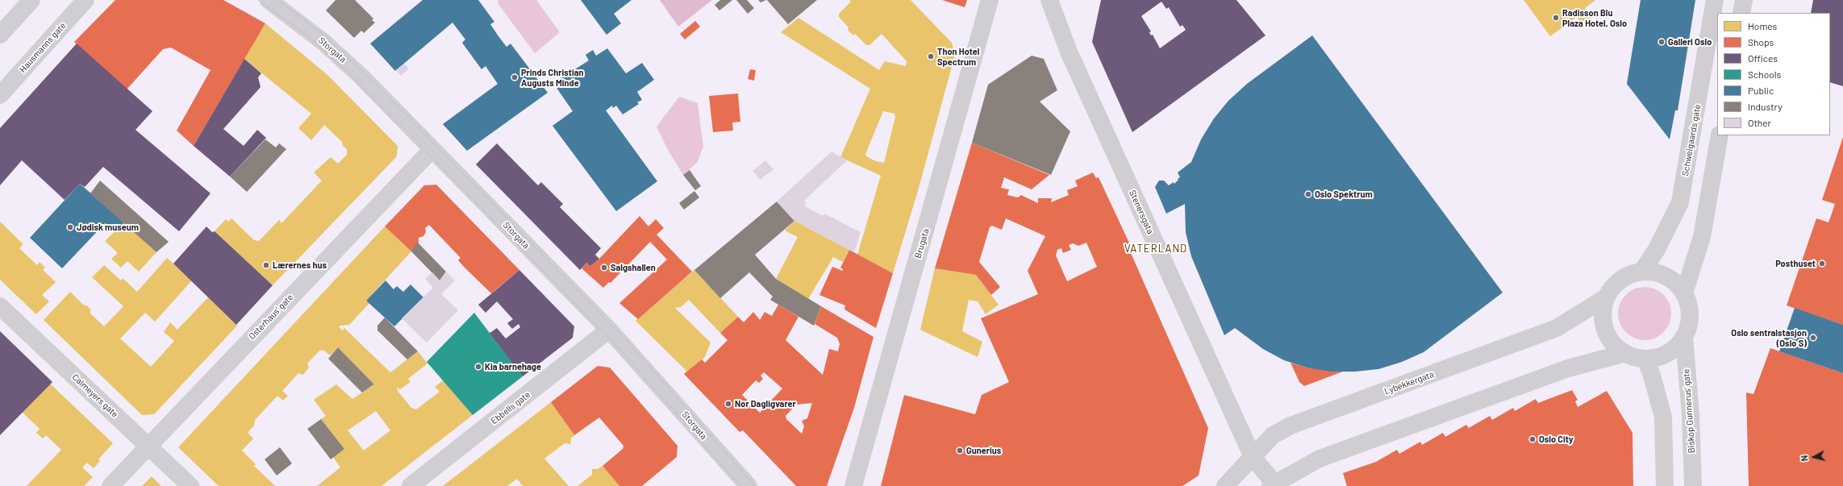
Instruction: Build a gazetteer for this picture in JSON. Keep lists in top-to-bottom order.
{
  "streets": {
    "main road": [
      "Hausmanns gate",
      "Storgata",
      "Schweigaards gate",
      "Stenersgata",
      "Brugata",
      "Osterhaus’ gate",
      "Lybekkergata",
      "Calmeyers gate",
      "Ebbells gate",
      "Biskop Gunnerus’ gate"
    ]
  },
  "crossings": [
    ["Storgata", "Osterhaus’ gate"],
    ["Storgata", "Ebbells gate"],
    ["Schweigaards gate", "Lybekkergata"],
    ["Schweigaards gate", "Biskop Gunnerus’ gate"],
    ["Stenersgata", "Lybekkergata"],
    ["Osterhaus’ gate", "Calmeyers gate"],
    ["Lybekkergata", "Biskop Gunnerus’ gate"]
  ],
  "districts": ["VATERLAND"],
  "places": [
    "Radisson Blu Plaza Hotel, Oslo",
    "Galleri Oslo",
    "Thon Hotel Spectrum",
    "Prinds Christian Augusts Minde",
    "Oslo Spektrum",
    "Jødisk museum",
    "Posthuset",
    "Lærernes hus",
    "Salgshallen",
    "Oslo sentralstasjon (Oslo S)",
    "Kia barnehage",
    "Nor Dagligvarer",
    "Oslo City",
    "Gunerius"
  ],
  "legend": [
    "Homes",
    "Shops",
    "Offices",
    "Schools",
    "Public",
    "Industry",
    "Other"
  ],
  "north": "left"
}
